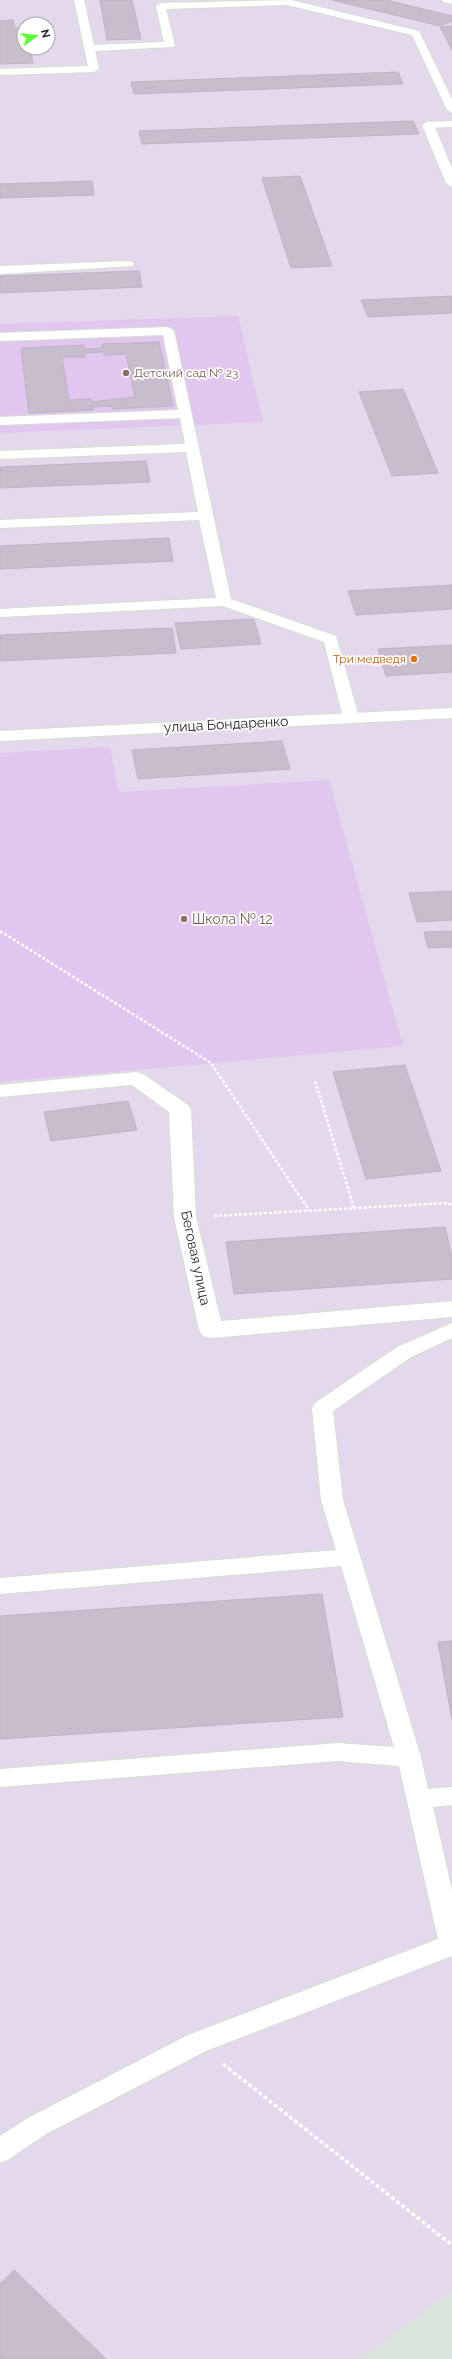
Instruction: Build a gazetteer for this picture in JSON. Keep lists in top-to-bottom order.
{
  "streets": {
    "street": ["улица Бондаренко", "Беговая улица"]
  },
  "places": ["Детский сад № 23", "Три медведя", "Школа № 12"],
  "north": "right"
}
